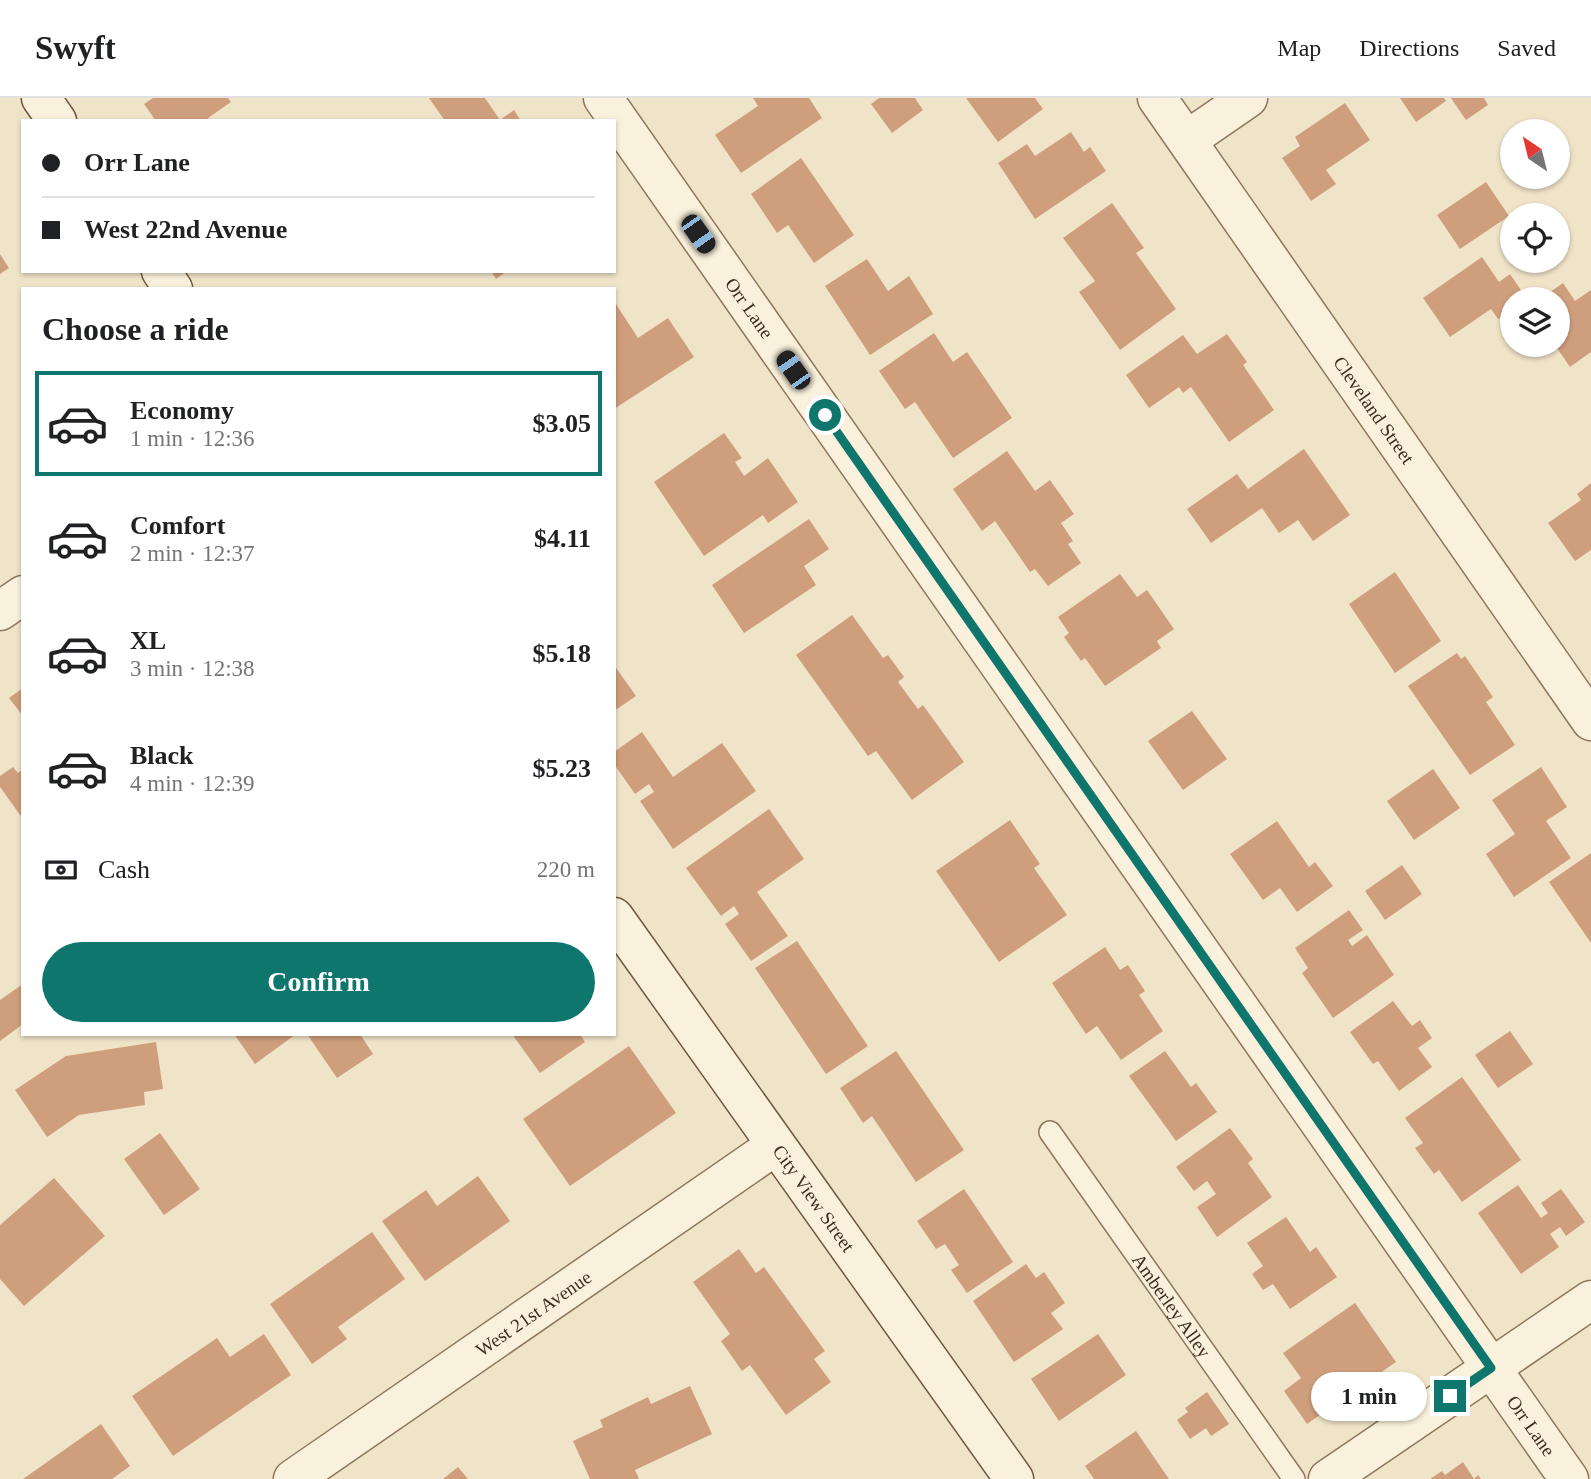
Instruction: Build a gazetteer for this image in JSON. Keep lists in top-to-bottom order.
{
  "streets": {
    "street": [
      "Orr Lane",
      "Cleveland Street",
      "City View Street",
      "West 21st Avenue"
    ],
    "lane": ["Amberley Alley"]
  },
  "crossings": [
    ["City View Street", "West 21st Avenue"]
  ],
  "north": "top left",
  "page": {
    "header": "Swyft",
    "nav": ["Map", "Directions", "Saved"],
    "banner": ["Orr Lane", "West 22nd Avenue"],
    "heading": "Choose a ride",
    "list": [
      {
        "name": "Economy",
        "note": "1 min · 12:36",
        "value": "$3.05"
      },
      {
        "name": "Comfort",
        "note": "2 min · 12:37",
        "value": "$4.11"
      },
      {
        "name": "XL",
        "note": "3 min · 12:38",
        "value": "$5.18"
      },
      {
        "name": "Black",
        "note": "4 min · 12:39",
        "value": "$5.23"
      }
    ],
    "pay": ["Cash", "220 m"],
    "buttons": "Confirm",
    "bubble": "1 min"
  }
}
